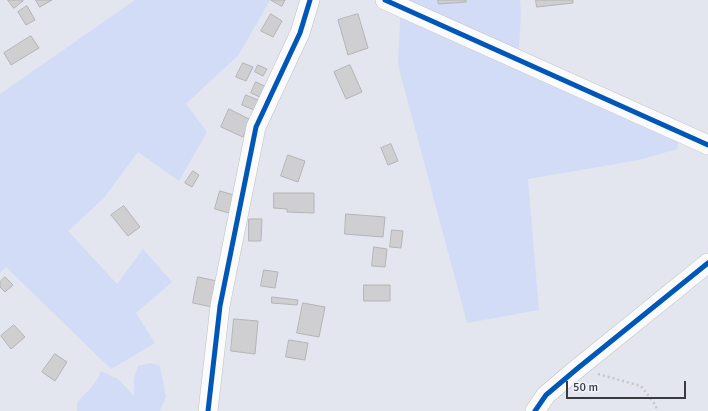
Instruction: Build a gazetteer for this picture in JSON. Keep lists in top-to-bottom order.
{
  "scale_bar": "50 m"
}
